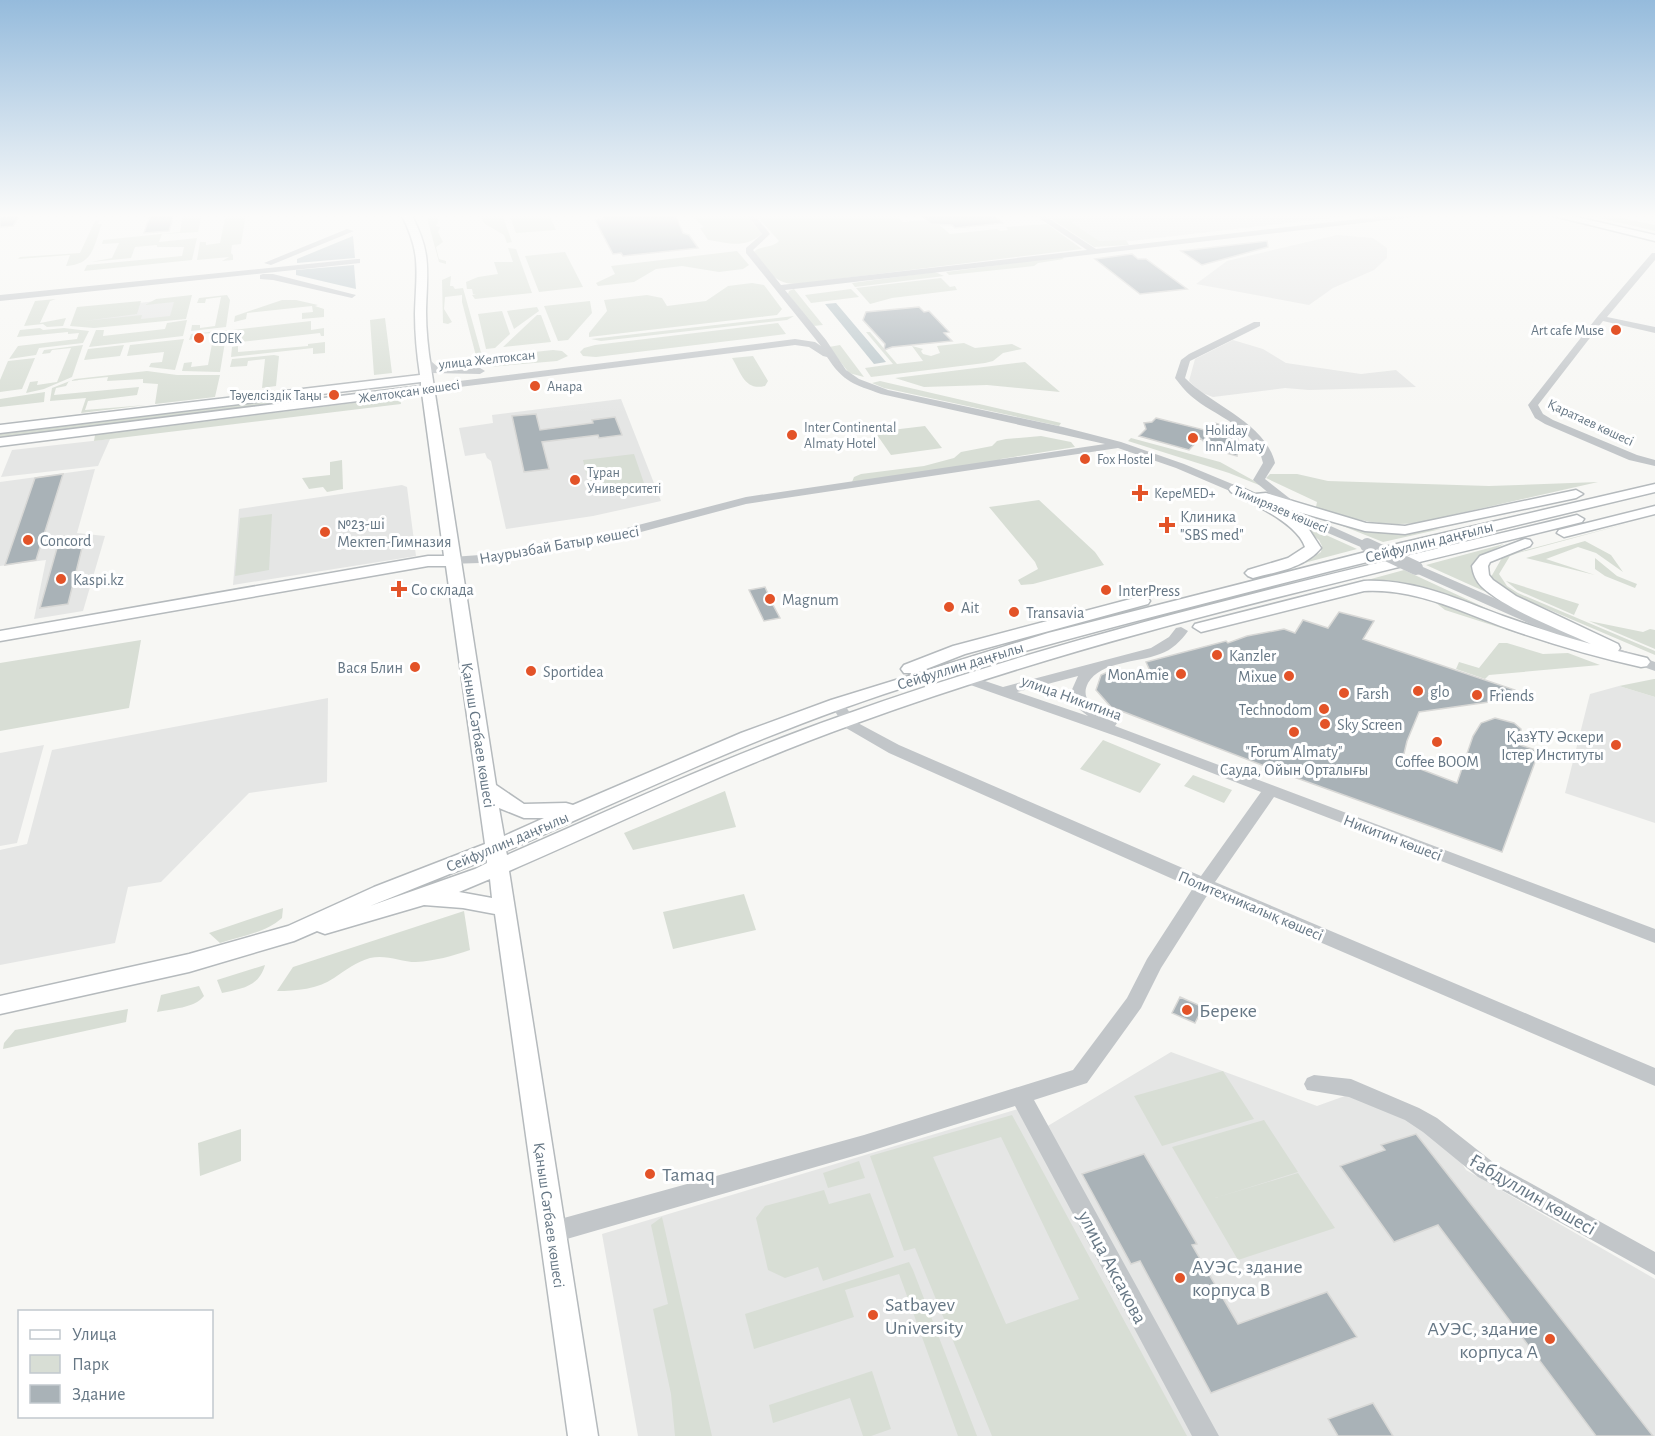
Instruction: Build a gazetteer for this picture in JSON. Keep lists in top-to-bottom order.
{
  "streets": {
    "main road": [
      "Желтоқсан көшесі",
      "Сейфуллин даңғылы",
      "Наурызбай Батыр көшесі",
      "Қаныш Сәтбаев көшесі"
    ],
    "street": [
      "улица Желтоксан",
      "Қаратаев көшесі",
      "Тимирязев көшесі",
      "улица Никитина",
      "Никитин көшесі",
      "Политехникалық көшесі",
      "Ғабдуллин көшесі",
      "улица Аксакова"
    ]
  },
  "crossings": [
    ["улица Желтоксан", "Желтоқсан көшесі"],
    ["улица Желтоксан", "Қаныш Сәтбаев көшесі"],
    ["Желтоқсан көшесі", "Тимирязев көшесі"],
    ["Желтоқсан көшесі", "Қаныш Сәтбаев көшесі"],
    ["Тимирязев көшесі", "Наурызбай Батыр көшесі"],
    ["Сейфуллин даңғылы", "улица Никитина"],
    ["Сейфуллин даңғылы", "Қаныш Сәтбаев көшесі"],
    ["Сейфуллин даңғылы", "Политехникалық көшесі"],
    ["Наурызбай Батыр көшесі", "Қаныш Сәтбаев көшесі"],
    ["улица Никитина", "Никитин көшесі"]
  ],
  "places": {
    "other": [
      "Art cafe Muse",
      "CDEK",
      "Анара",
      "Тәуелсіздік Таңы",
      "Inter Continental Almaty Hotel",
      "Holiday Inn Almaty",
      "Fox Hostel",
      "Тұран Университеті",
      "№23-ші Мектеп-Гимназия",
      "Concord",
      "Kaspi.kz",
      "InterPress",
      "Magnum",
      "Ait",
      "Transavia",
      "Kanzler",
      "Вася Блин",
      "Sportidea",
      "MonAmie",
      "Mixue",
      "glo",
      "Farsh",
      "Friends",
      "Technodom",
      "Sky Screen",
      "\"Forum Almaty\" Сауда, Ойын Орталығы",
      "Coffee BOOM",
      "ҚазҰТУ Әскери Істер Институты",
      "Береке",
      "Tamaq",
      "АУЭС, здание корпуса В",
      "Satbayev University",
      "АУЭС, здание корпуса A"
    ],
    "health": ["КереMED+", "Клиника \"SBS med\"", "Со склада"]
  },
  "legend": ["Улица", "Парк", "Здание"]
}
